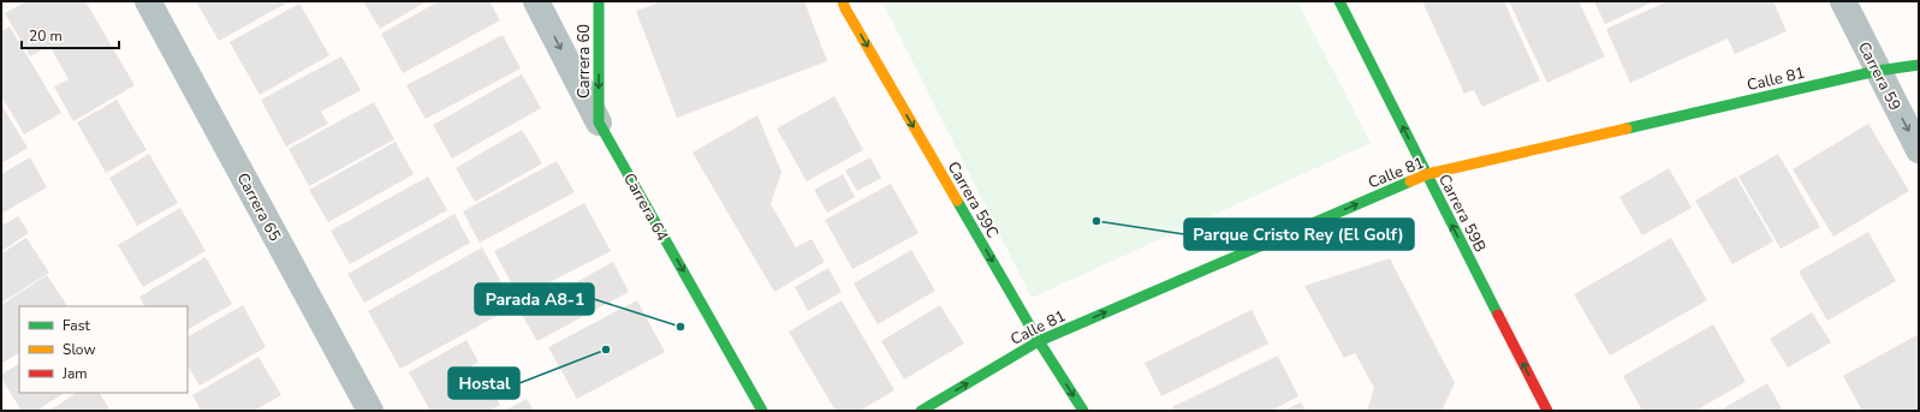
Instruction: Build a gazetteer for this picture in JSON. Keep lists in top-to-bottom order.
{
  "streets": {
    "street": [
      "Carrera 60",
      "Carrera 59",
      "Calle 81",
      "Carrera 59C",
      "Carrera 65",
      "Carrera 64",
      "Carrera 59B"
    ]
  },
  "crossings": [
    ["Carrera 60", "Carrera 64"],
    ["Carrera 59", "Calle 81"],
    ["Calle 81", "Carrera 59C"],
    ["Calle 81", "Carrera 59B"]
  ],
  "one_way": [
    "Carrera 60",
    "Carrera 59",
    "Calle 81",
    "Carrera 59C",
    "Carrera 64",
    "Carrera 59B"
  ],
  "places": ["Parque Cristo Rey (El Golf)", "Parada A8-1", "Hostal"],
  "legend": ["Fast", "Slow", "Jam"],
  "scale_bar": "20 m"
}
